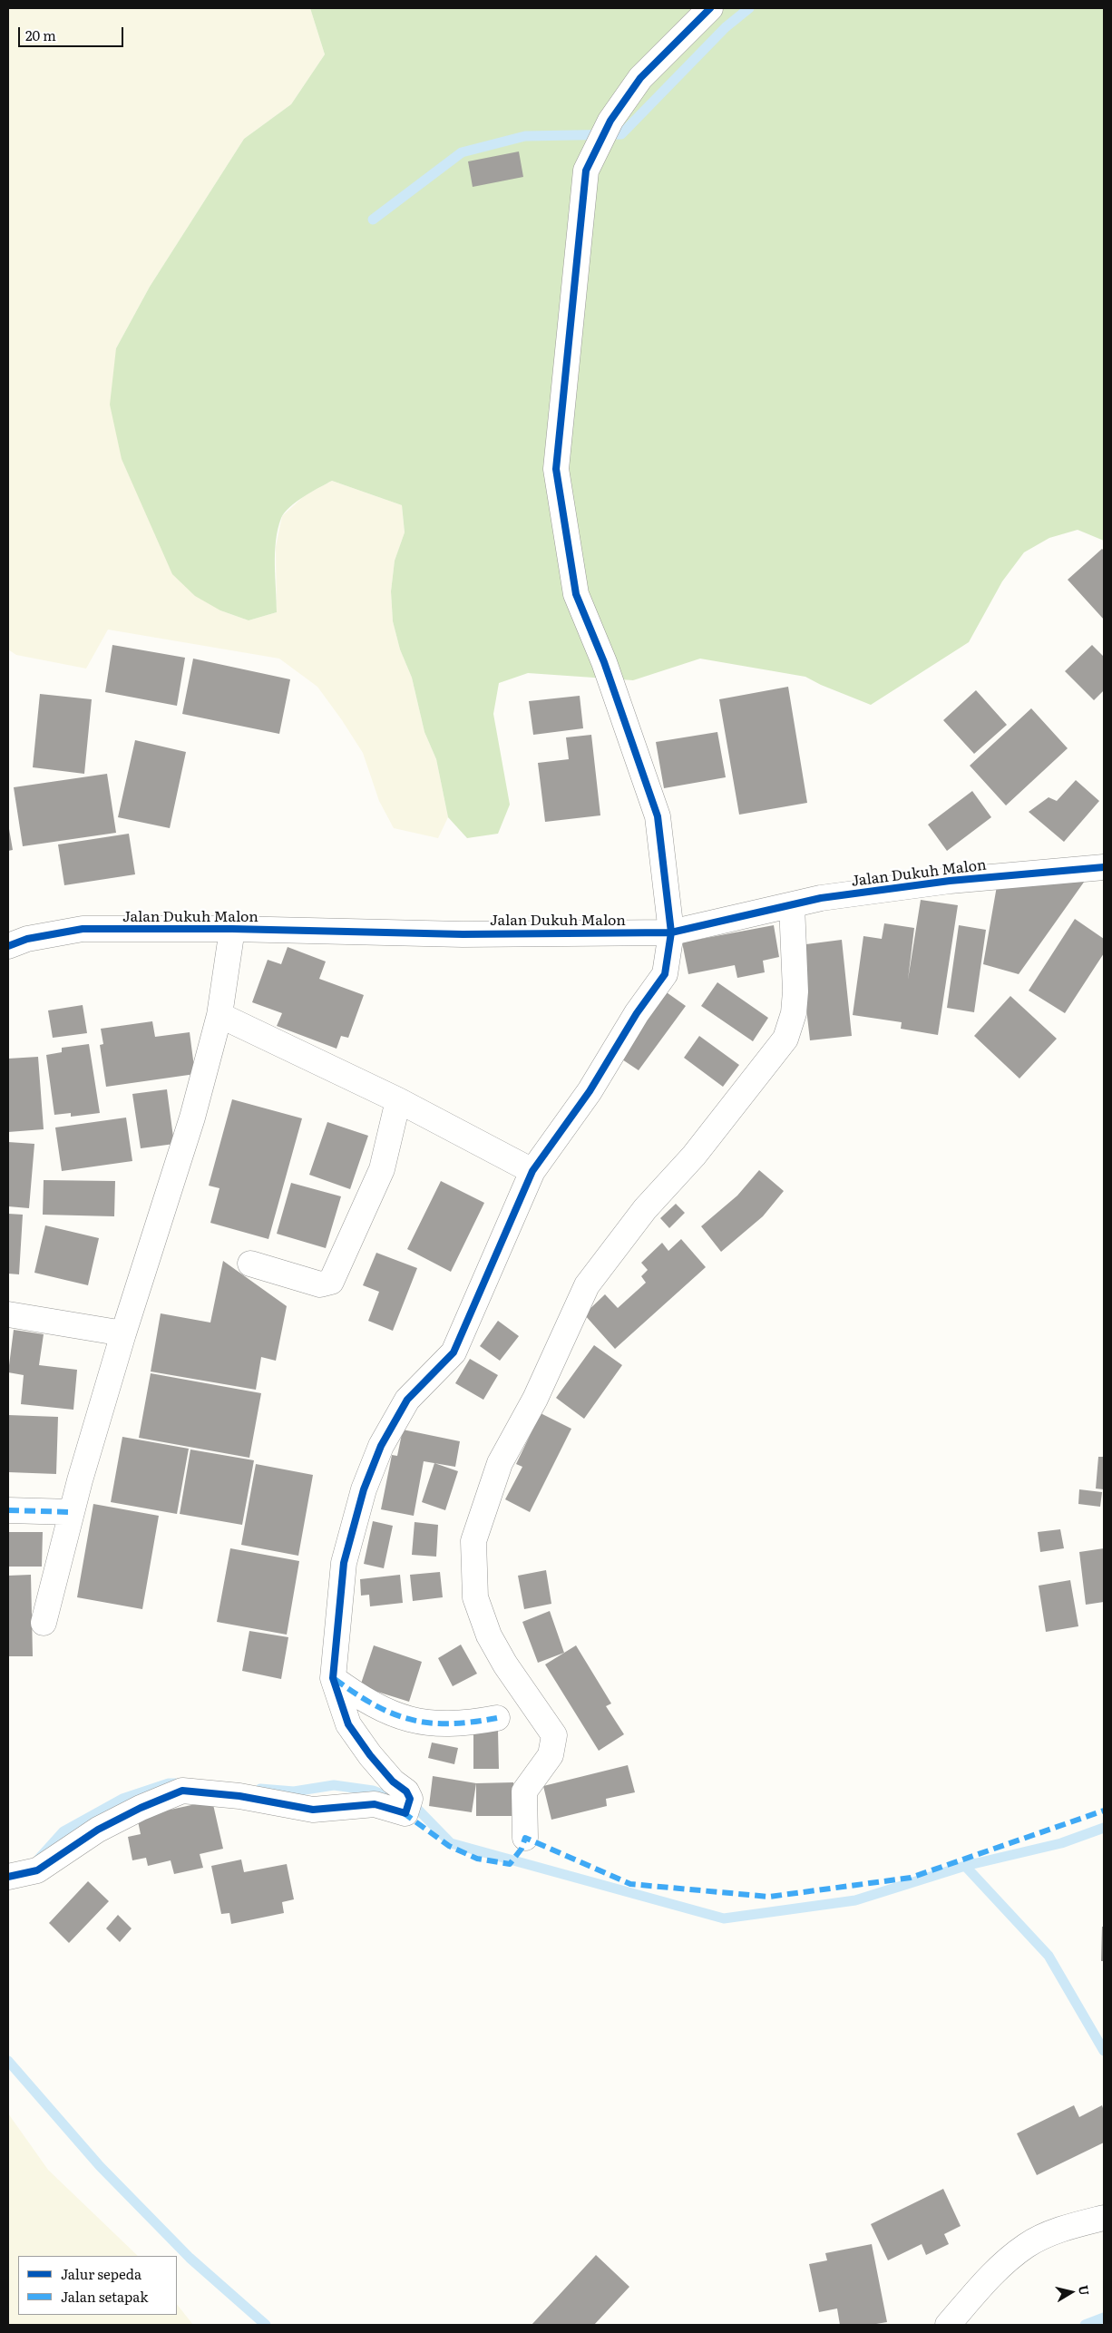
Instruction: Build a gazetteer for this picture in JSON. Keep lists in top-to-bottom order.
{
  "streets": {
    "street": ["Jalan Dukuh Malon"]
  },
  "legend": ["Jalur sepeda", "Jalan setapak"],
  "scale_bar": "20 m",
  "north": "right"
}
